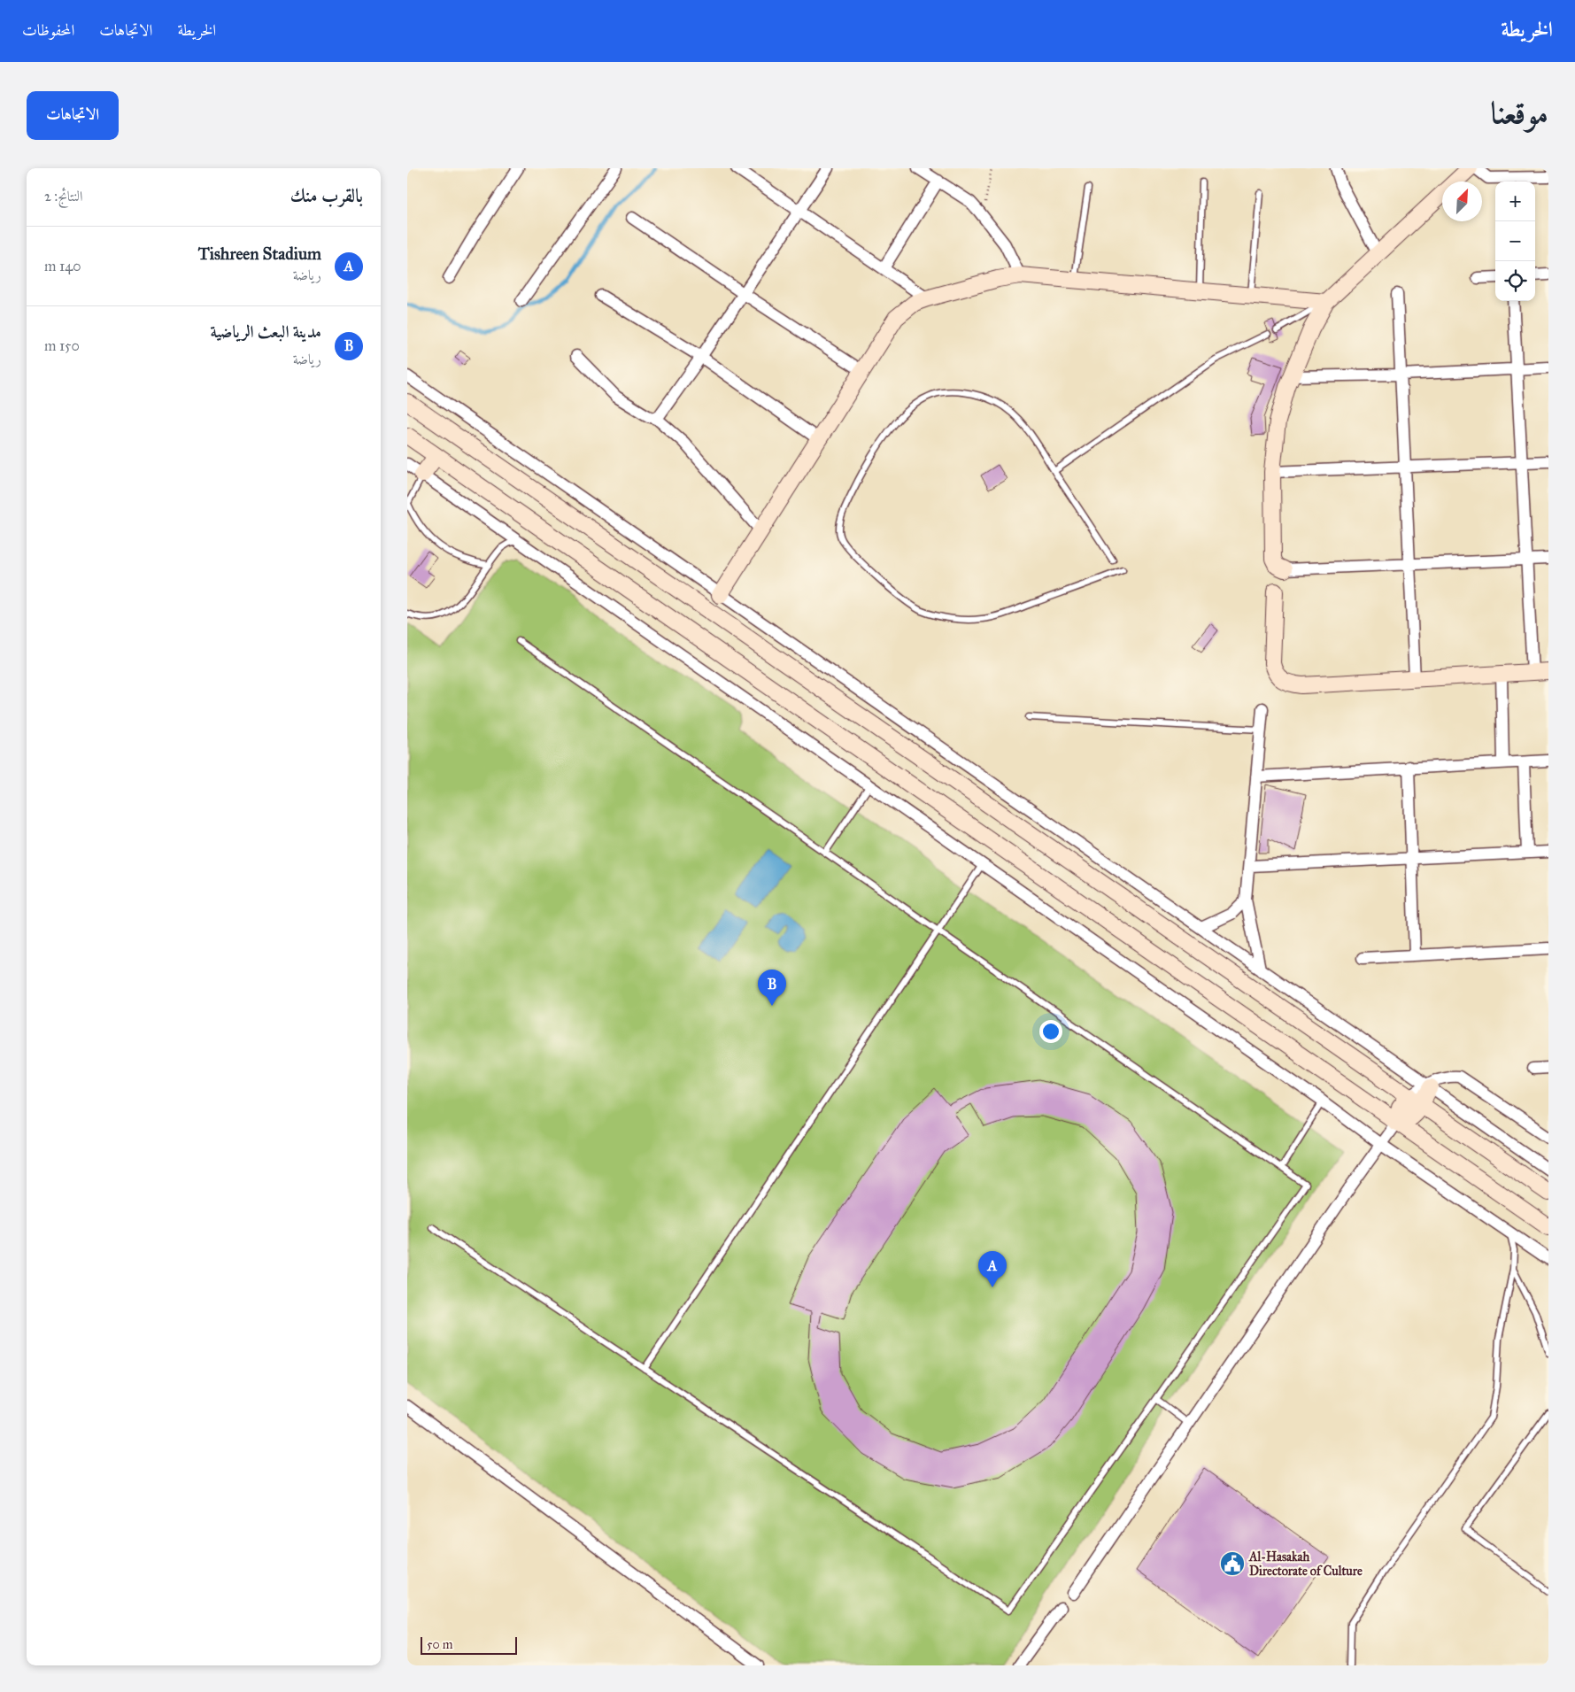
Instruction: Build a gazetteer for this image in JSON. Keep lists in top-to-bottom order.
{
  "places": {
    "public building": ["Al-Hasakah Directorate of Culture"]
  },
  "scale_bar": "50 m",
  "north": "top right",
  "page": {
    "header": "الخريطة",
    "nav": ["الخريطة", "الاتجاهات", "المحفوظات"],
    "title": "موقعنا",
    "buttons": "الاتجاهات",
    "heading": ["بالقرب منك", "النتائج: 2"],
    "map_buttons": ["+", "−"],
    "list": [
      {
        "mark": "A",
        "name": "Tishreen Stadium",
        "note": "رياضة",
        "value": "140 m"
      },
      {
        "mark": "B",
        "name": "مدينة البعث الرياضية",
        "note": "رياضة",
        "value": "150 m"
      }
    ],
    "pins": ["B", "A"],
    "scale": "50 m"
  }
}
